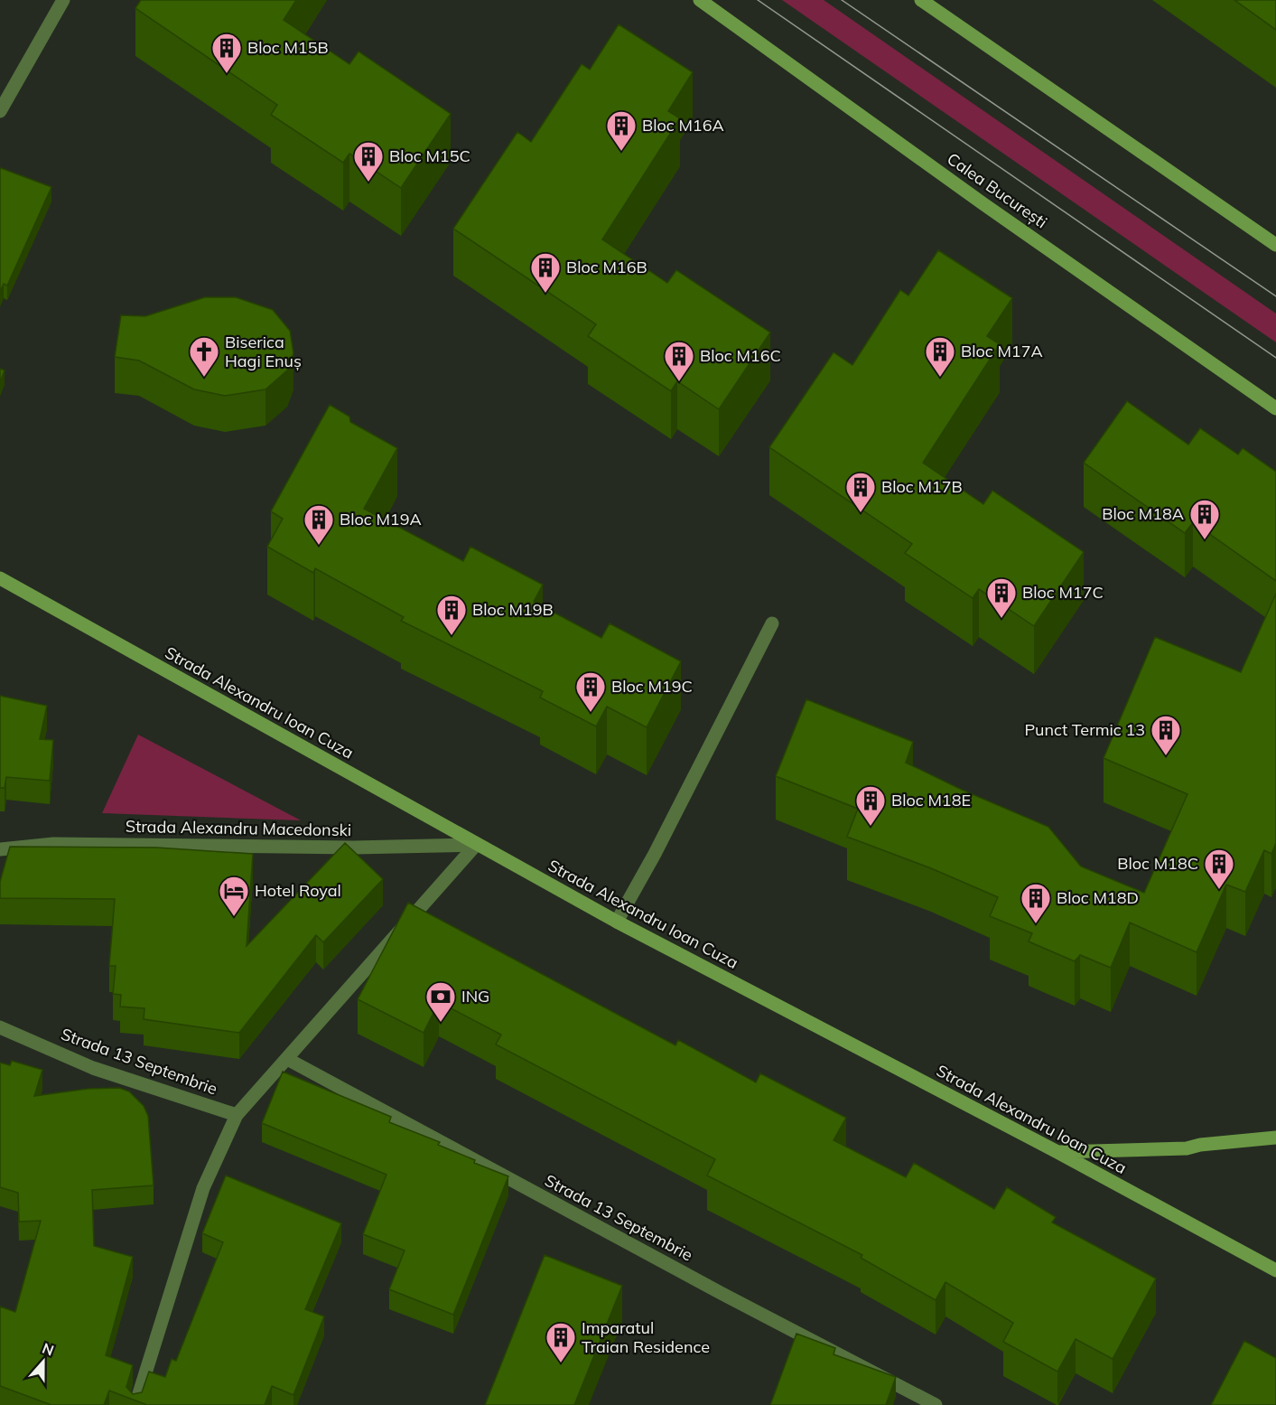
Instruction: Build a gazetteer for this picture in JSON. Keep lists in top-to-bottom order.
{
  "streets": {
    "main road": ["Calea București", "Strada Alexandru Ioan Cuza"],
    "street": ["Strada Alexandru Macedonski", "Strada 13 Septembrie"]
  },
  "crossings": [
    ["Strada Alexandru Ioan Cuza", "Strada Alexandru Macedonski"]
  ],
  "places": {
    "building": [
      "Bloc M15B",
      "Bloc M16A",
      "Bloc M15C",
      "Bloc M16B",
      "Bloc M17A",
      "Bloc M16C",
      "Bloc M17B",
      "Bloc M18A",
      "Bloc M19A",
      "Bloc M17C",
      "Bloc M19B",
      "Bloc M19C",
      "Punct Termic 13",
      "Bloc M18E",
      "Bloc M18C",
      "Bloc M18D",
      "Imparatul Traian Residence"
    ],
    "church": ["Biserica Hagi Enuș"],
    "hotel": ["Hotel Royal"],
    "bank": ["ING"]
  },
  "north": "top"
}
